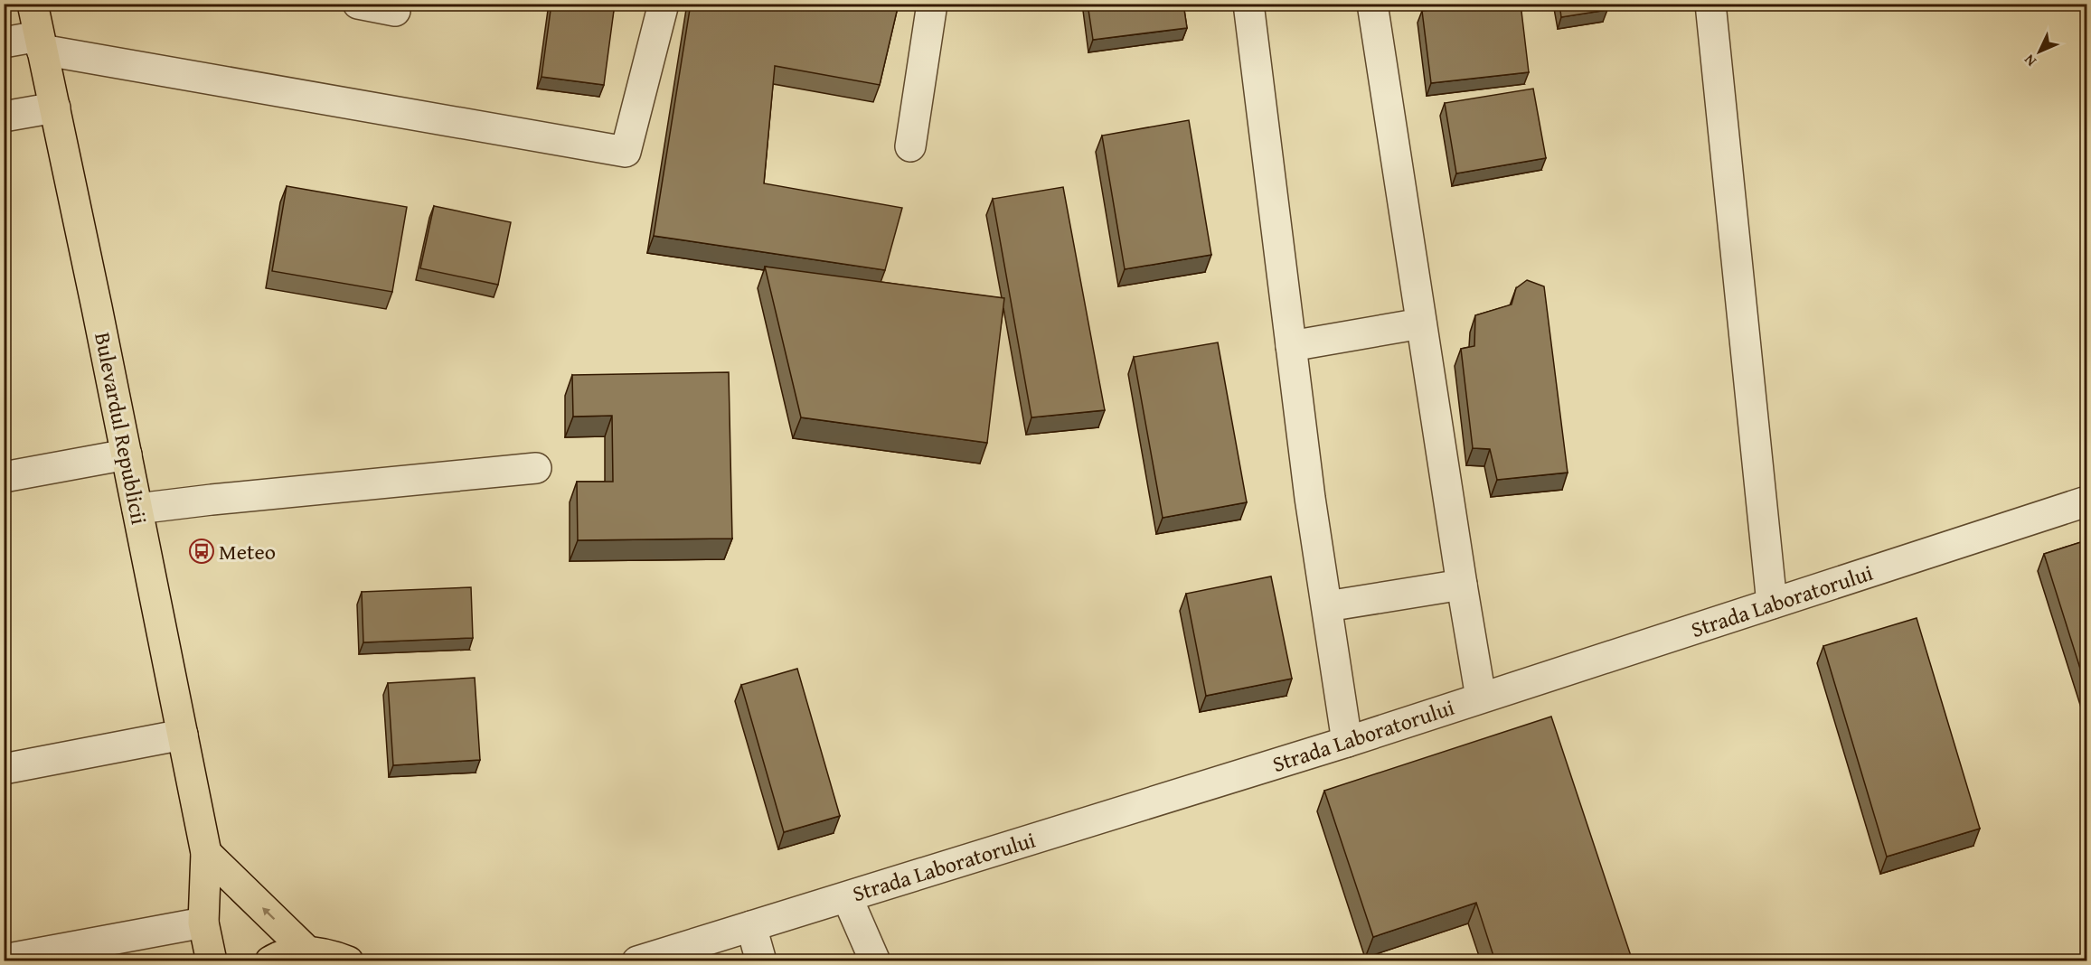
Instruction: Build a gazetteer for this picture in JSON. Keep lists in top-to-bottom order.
{
  "streets": {
    "main road": ["Bulevardul Republicii"],
    "street": ["Strada Laboratorului"]
  },
  "places": {
    "bus stop": ["Meteo"]
  },
  "north": "bottom left"
}
